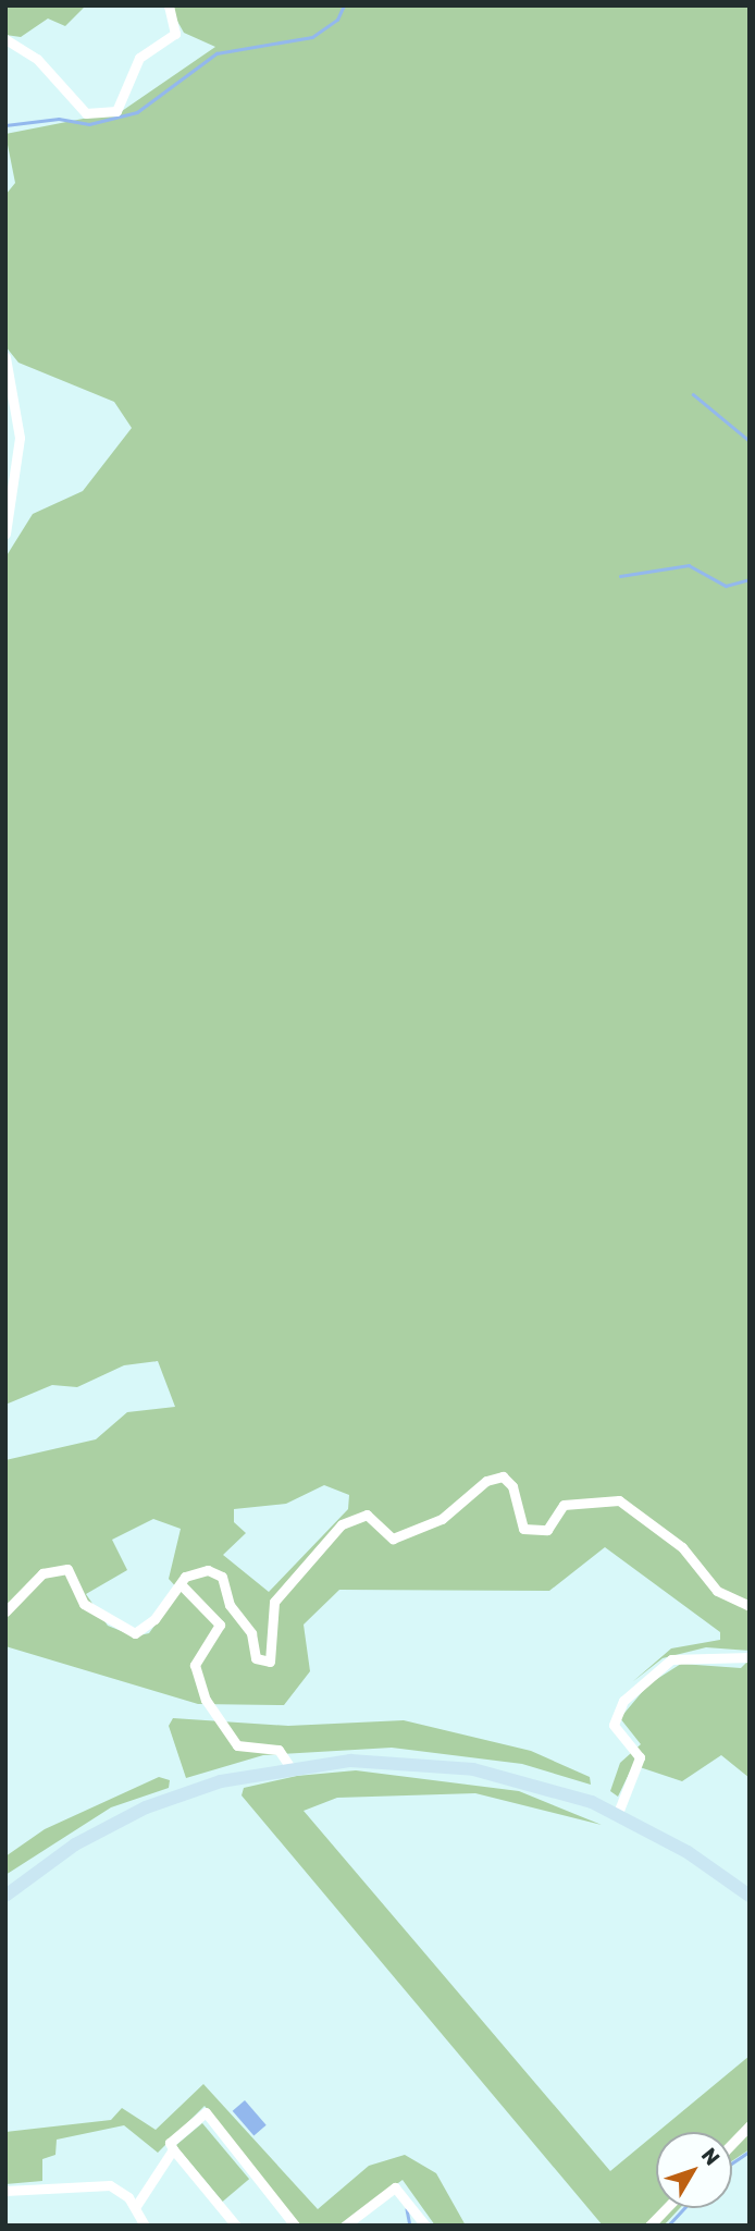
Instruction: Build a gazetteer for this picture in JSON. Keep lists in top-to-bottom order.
{
  "north": "top right"
}
